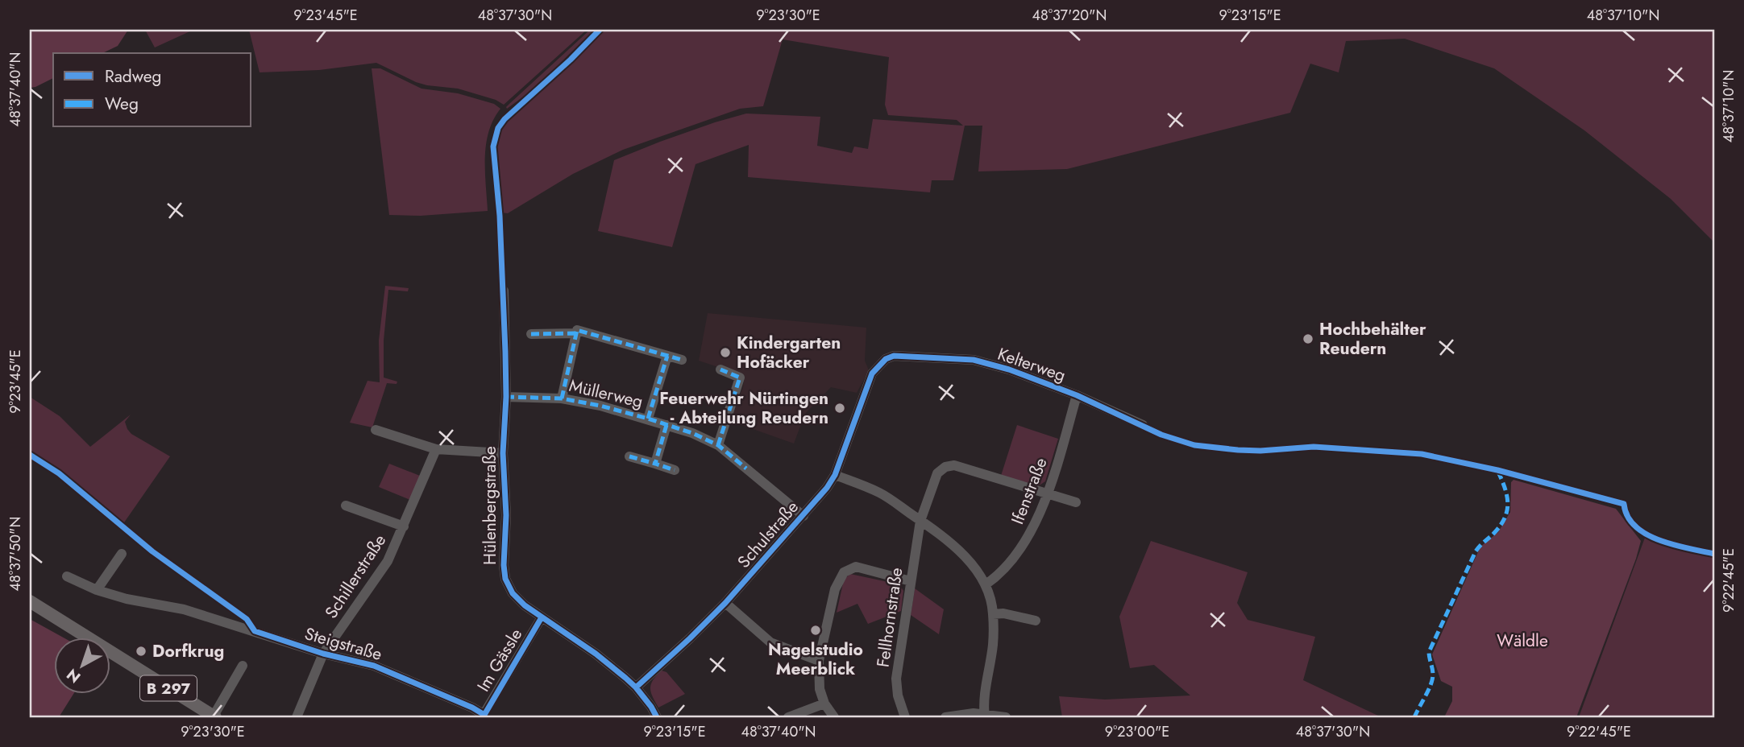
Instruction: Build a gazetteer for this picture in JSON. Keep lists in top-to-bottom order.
{
  "streets": {
    "main road": ["B 297"],
    "street": [
      "Kelterweg",
      "Müllerweg",
      "Ifenstraße",
      "Hülenbergstraße",
      "Schulstraße",
      "Schillerstraße",
      "Fellhornstraße",
      "Steigstraße",
      "Im Gässle"
    ]
  },
  "crossings": [
    ["Kelterweg", "Ifenstraße"],
    ["Kelterweg", "Schulstraße"],
    ["Müllerweg", "Hülenbergstraße"],
    ["Müllerweg", "Schulstraße"],
    ["Ifenstraße", "Fellhornstraße"],
    ["Hülenbergstraße", "Schulstraße"],
    ["Hülenbergstraße", "Im Gässle"],
    ["Schillerstraße", "Steigstraße"],
    ["Steigstraße", "Im Gässle"]
  ],
  "parks": ["Wäldle"],
  "places": [
    "Hochbehälter Reudern",
    "Kindergarten Hofäcker",
    "Feuerwehr Nürtingen - Abteilung Reudern",
    "Nagelstudio Meerblick",
    "Dorfkrug"
  ],
  "legend": ["Radweg", "Weg"],
  "north": "bottom left",
  "coordinates": [
    "9°23'45\"E",
    "48°37'30\"N",
    "9°23'30\"E",
    "48°37'20\"N",
    "9°23'15\"E",
    "48°37'10\"N",
    "48°37'40\"N",
    "48°37'50\"N",
    "9°22'45\"E",
    "9°23'00\"E"
  ]
}
